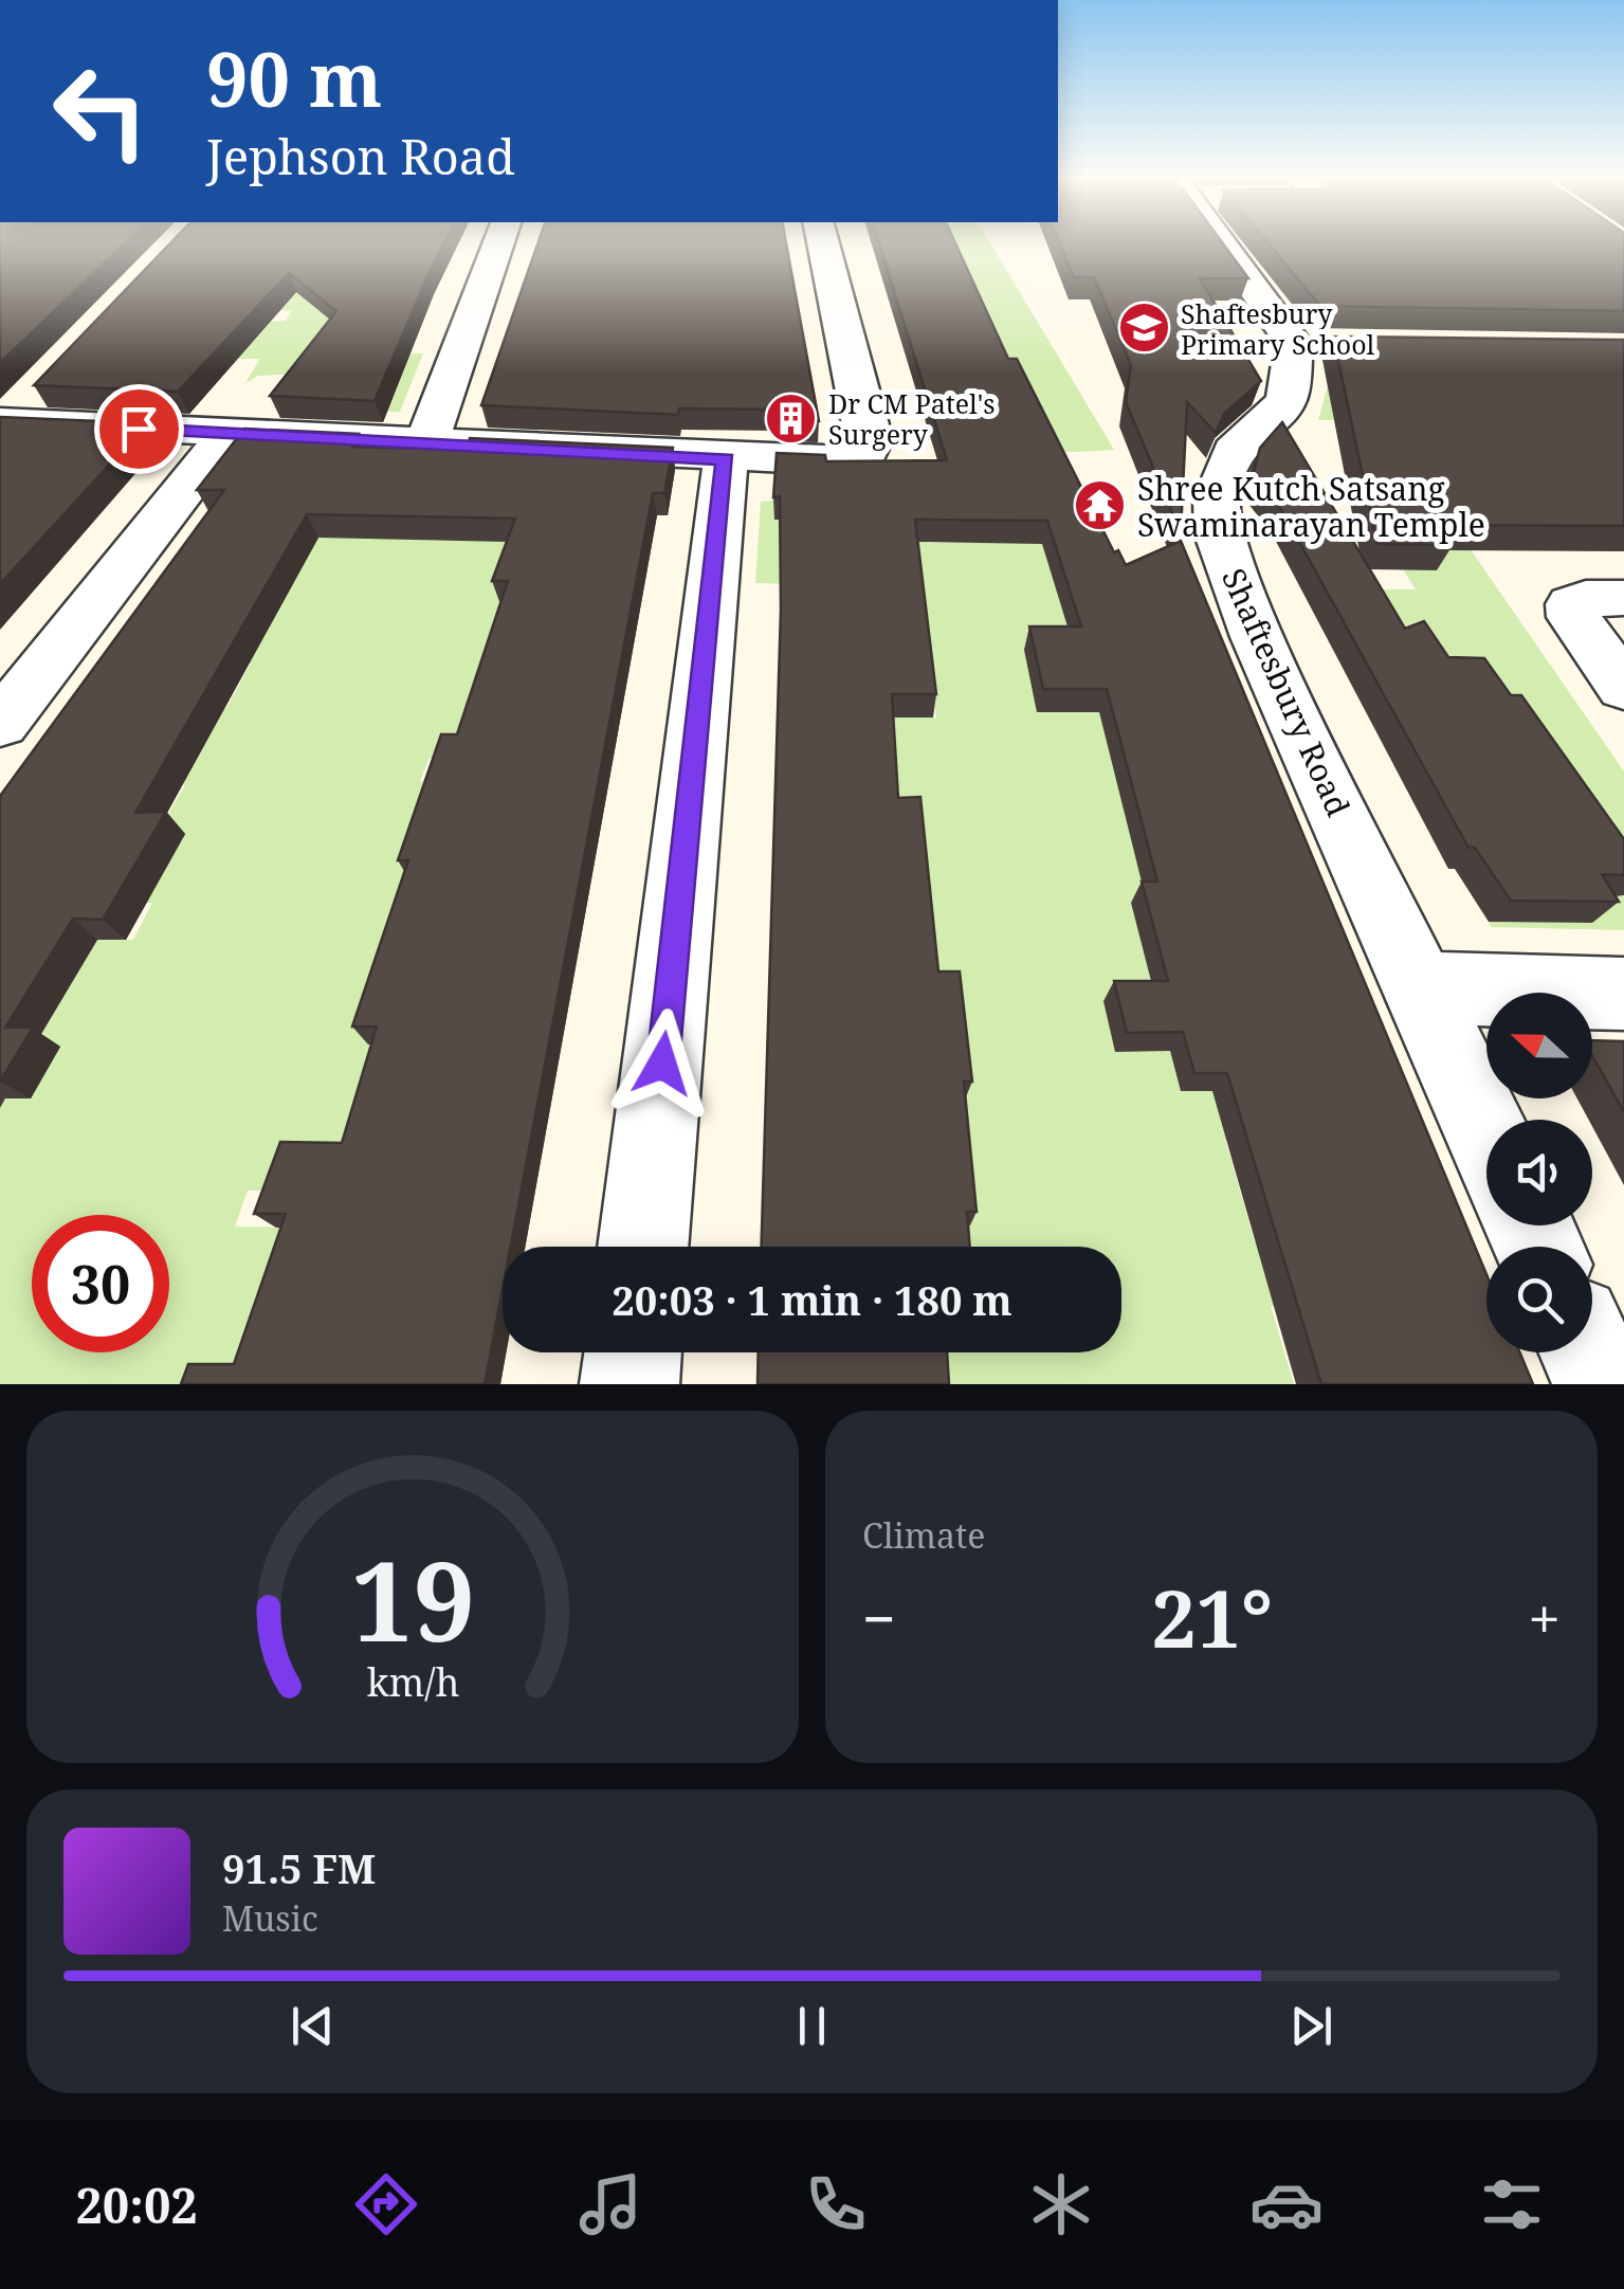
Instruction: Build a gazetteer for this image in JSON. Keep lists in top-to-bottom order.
{
  "streets": {
    "street": ["Shaftesbury Road"]
  },
  "places": {
    "school or university": ["Shaftesbury Primary School"],
    "building": ["Dr CM Patel's Surgery"],
    "temple": ["Shree Kutch Satsang Swaminarayan Temple"]
  },
  "north": "left",
  "page": {
    "turn": ["90 m", "Jephson Road"],
    "limit": "30",
    "trip": "20:03 · 1 min · 180 m",
    "tile": "Climate",
    "heat": ["−", "21°", "+"],
    "song": ["91.5 FM", "Music"],
    "tabs": "20:02",
    "gauge": ["19", "km/h"]
  }
}
